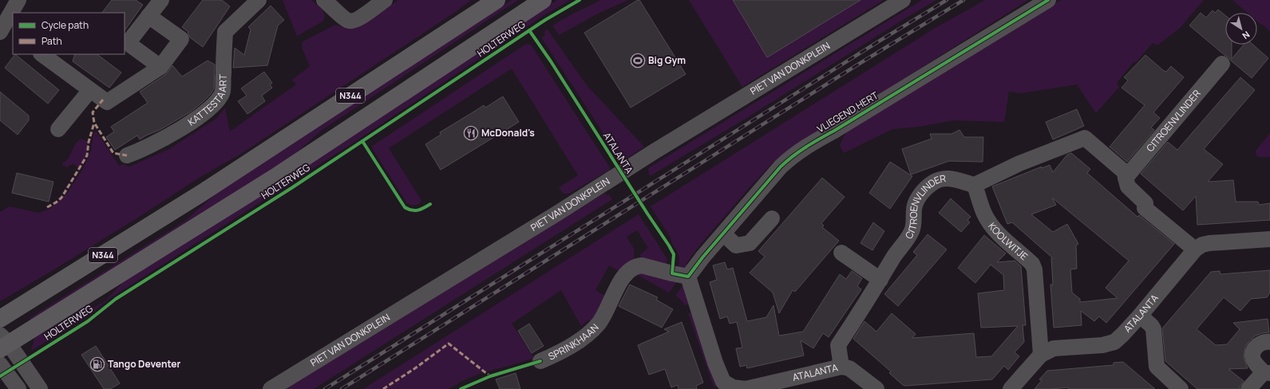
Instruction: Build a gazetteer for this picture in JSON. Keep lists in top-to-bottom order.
{
  "streets": {
    "main road": ["HOLTERWEG", "N344"],
    "street": [
      "PIET VAN DONKPLEIN",
      "KATTESTAART",
      "VLIEGEND HERT",
      "CITROENVLINDER",
      "ATALANTA",
      "KOOLWITJE",
      "SPRINKHAAN"
    ]
  },
  "crossings": [
    ["VLIEGEND HERT", "ATALANTA"],
    ["VLIEGEND HERT", "SPRINKHAAN"],
    ["CITROENVLINDER", "ATALANTA"],
    ["CITROENVLINDER", "KOOLWITJE"],
    ["ATALANTA", "KOOLWITJE"],
    ["ATALANTA", "SPRINKHAAN"]
  ],
  "places": {
    "sports": ["Big Gym"],
    "restaurant": ["McDonald's"],
    "fuel station": ["Tango Deventer"]
  },
  "legend": ["Cycle path", "Path"],
  "north": "bottom right"
}
